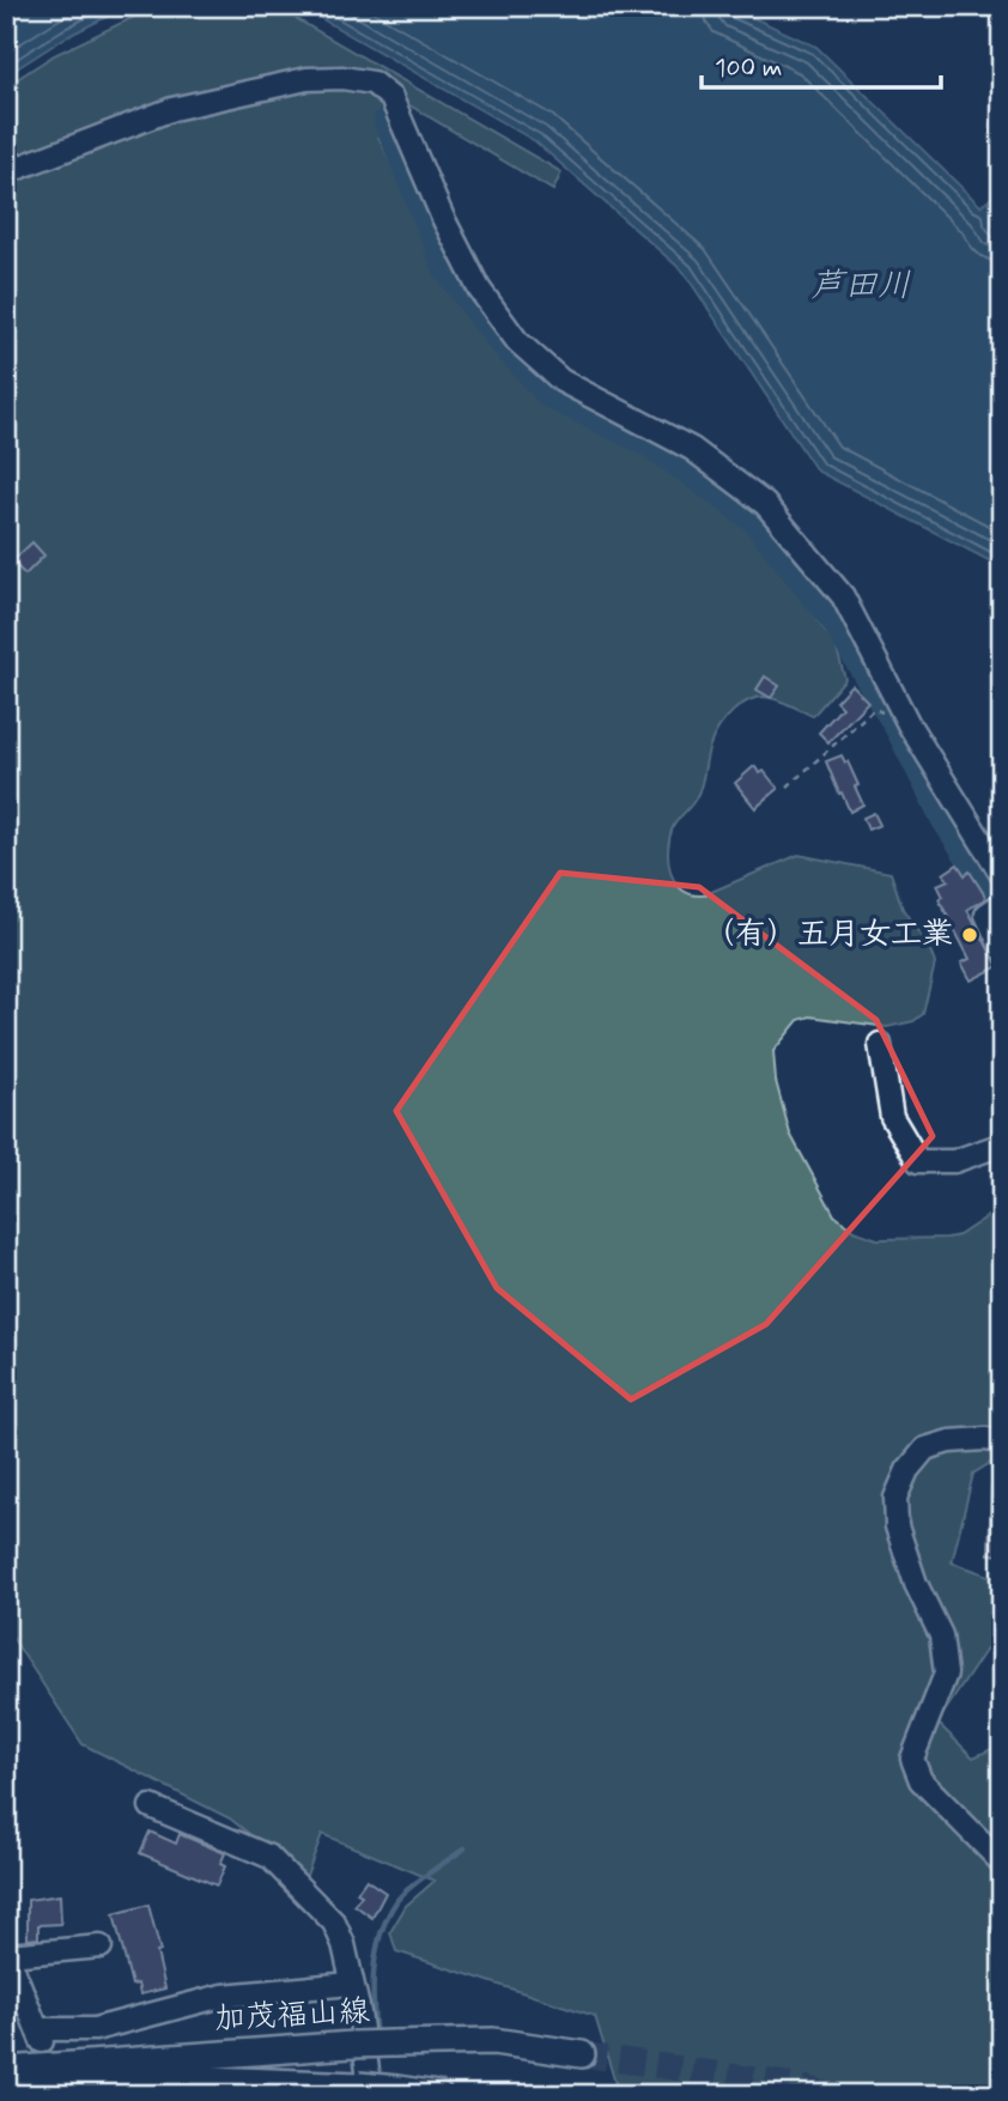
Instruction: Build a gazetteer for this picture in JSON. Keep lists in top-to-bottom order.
{
  "streets": {
    "main road": ["加茂福山線"]
  },
  "water": ["芦田川"],
  "places": ["（有）五月女工業"],
  "scale_bar": "100 m"
}
